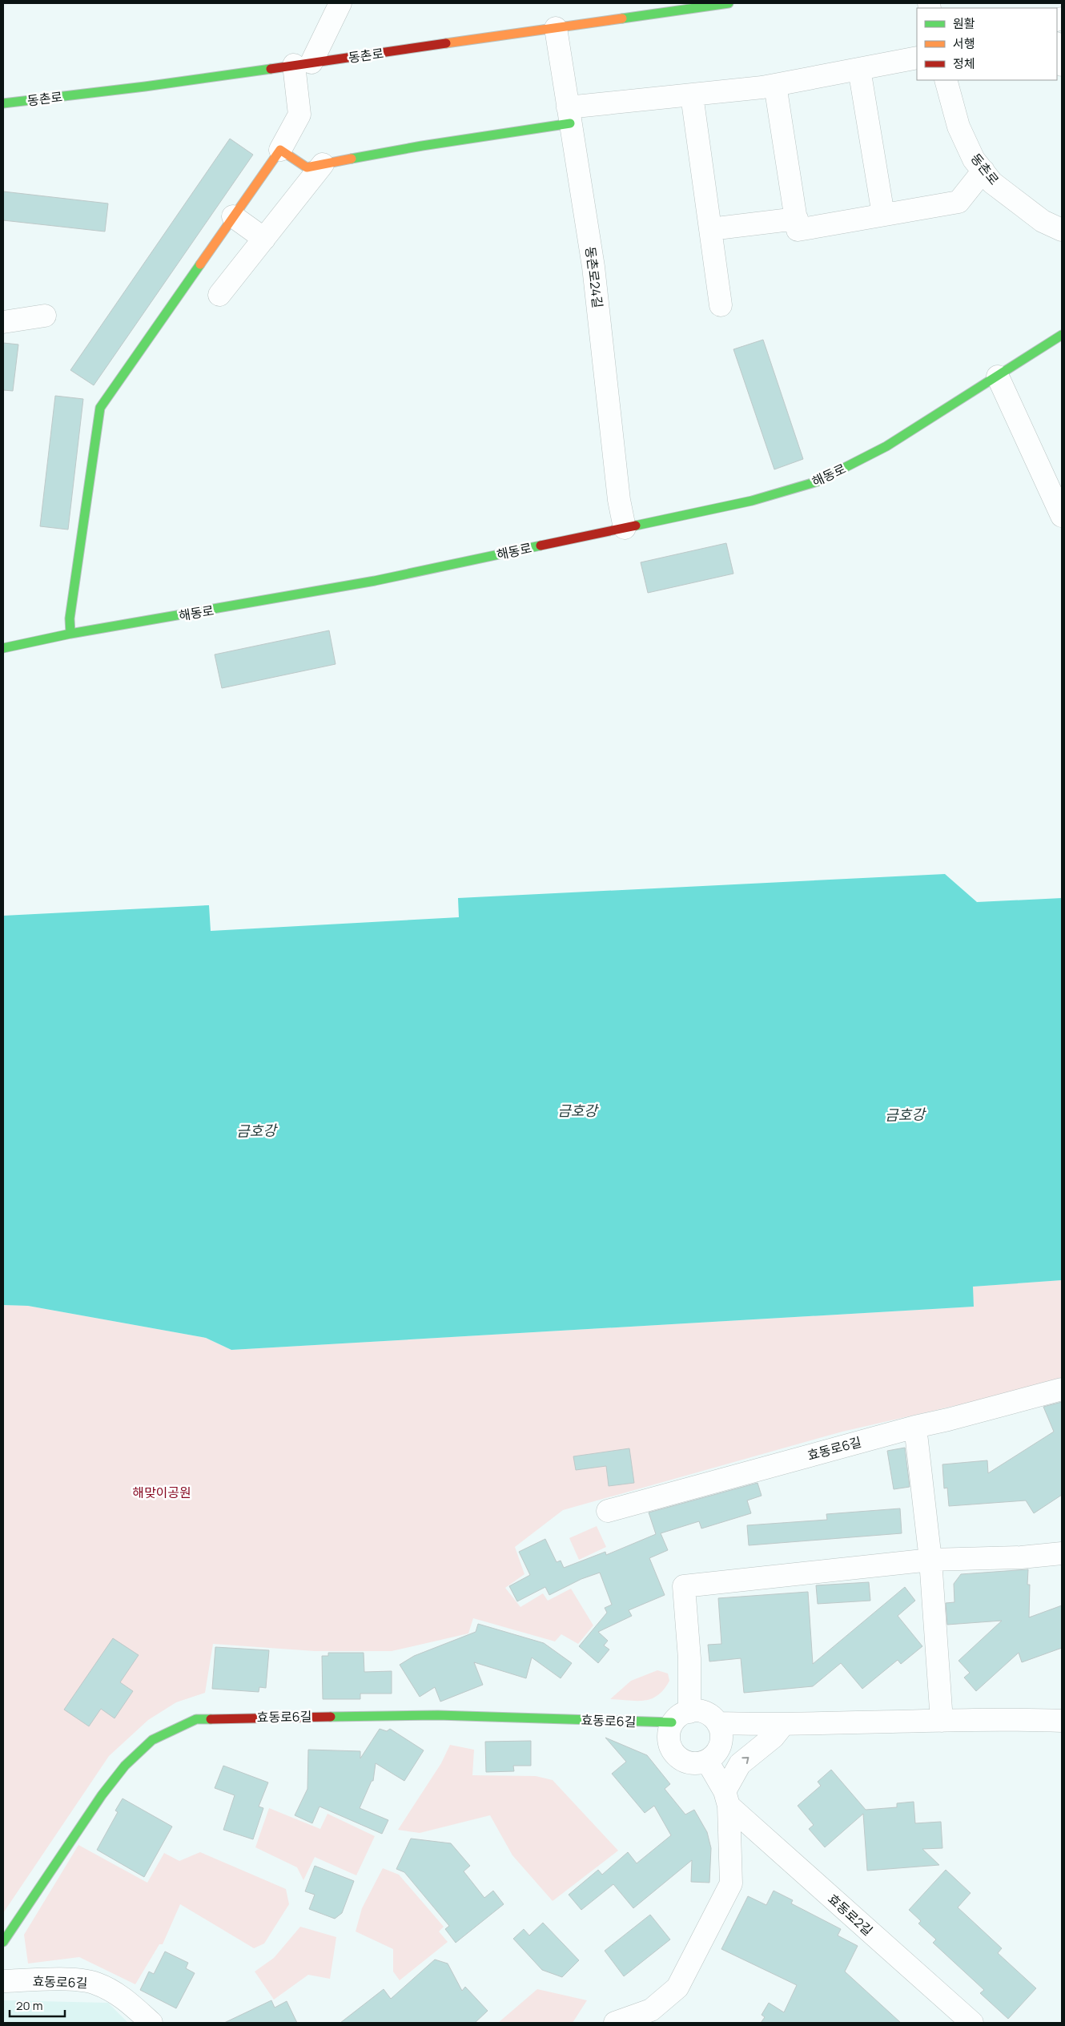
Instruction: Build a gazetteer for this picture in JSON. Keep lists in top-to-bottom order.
{
  "streets": {
    "street": [
      "동촌로",
      "동촌로24길",
      "해동로",
      "효동로6길",
      "효동로2길"
    ]
  },
  "crossings": [
    ["동촌로", "동촌로24길"],
    ["동촌로24길", "해동로"]
  ],
  "water": ["금호강"],
  "parks": ["해맞이공원"],
  "legend": ["원활", "서행", "정체"],
  "scale_bar": "20 m"
}
